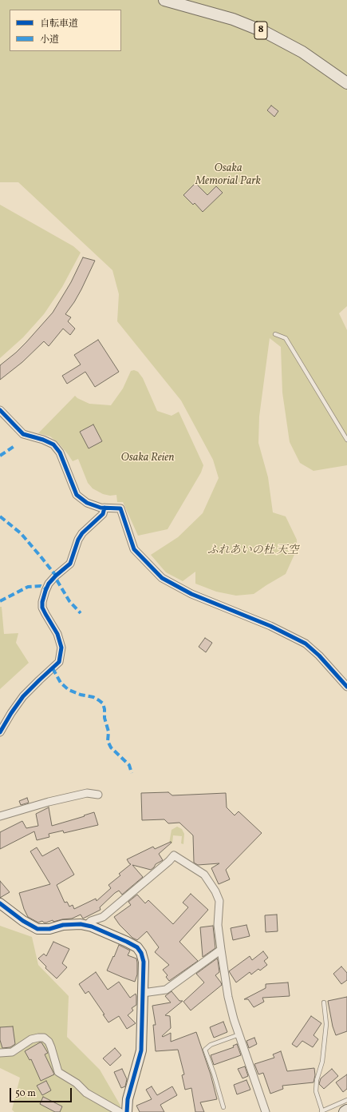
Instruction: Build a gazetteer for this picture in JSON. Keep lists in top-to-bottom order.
{
  "streets": {
    "main road": ["8"]
  },
  "parks": ["Osaka Memorial Park", "Osaka Reien", "ふれあいの杜 天空"],
  "legend": ["自転車道", "小道"],
  "scale_bar": "50 m"
}
